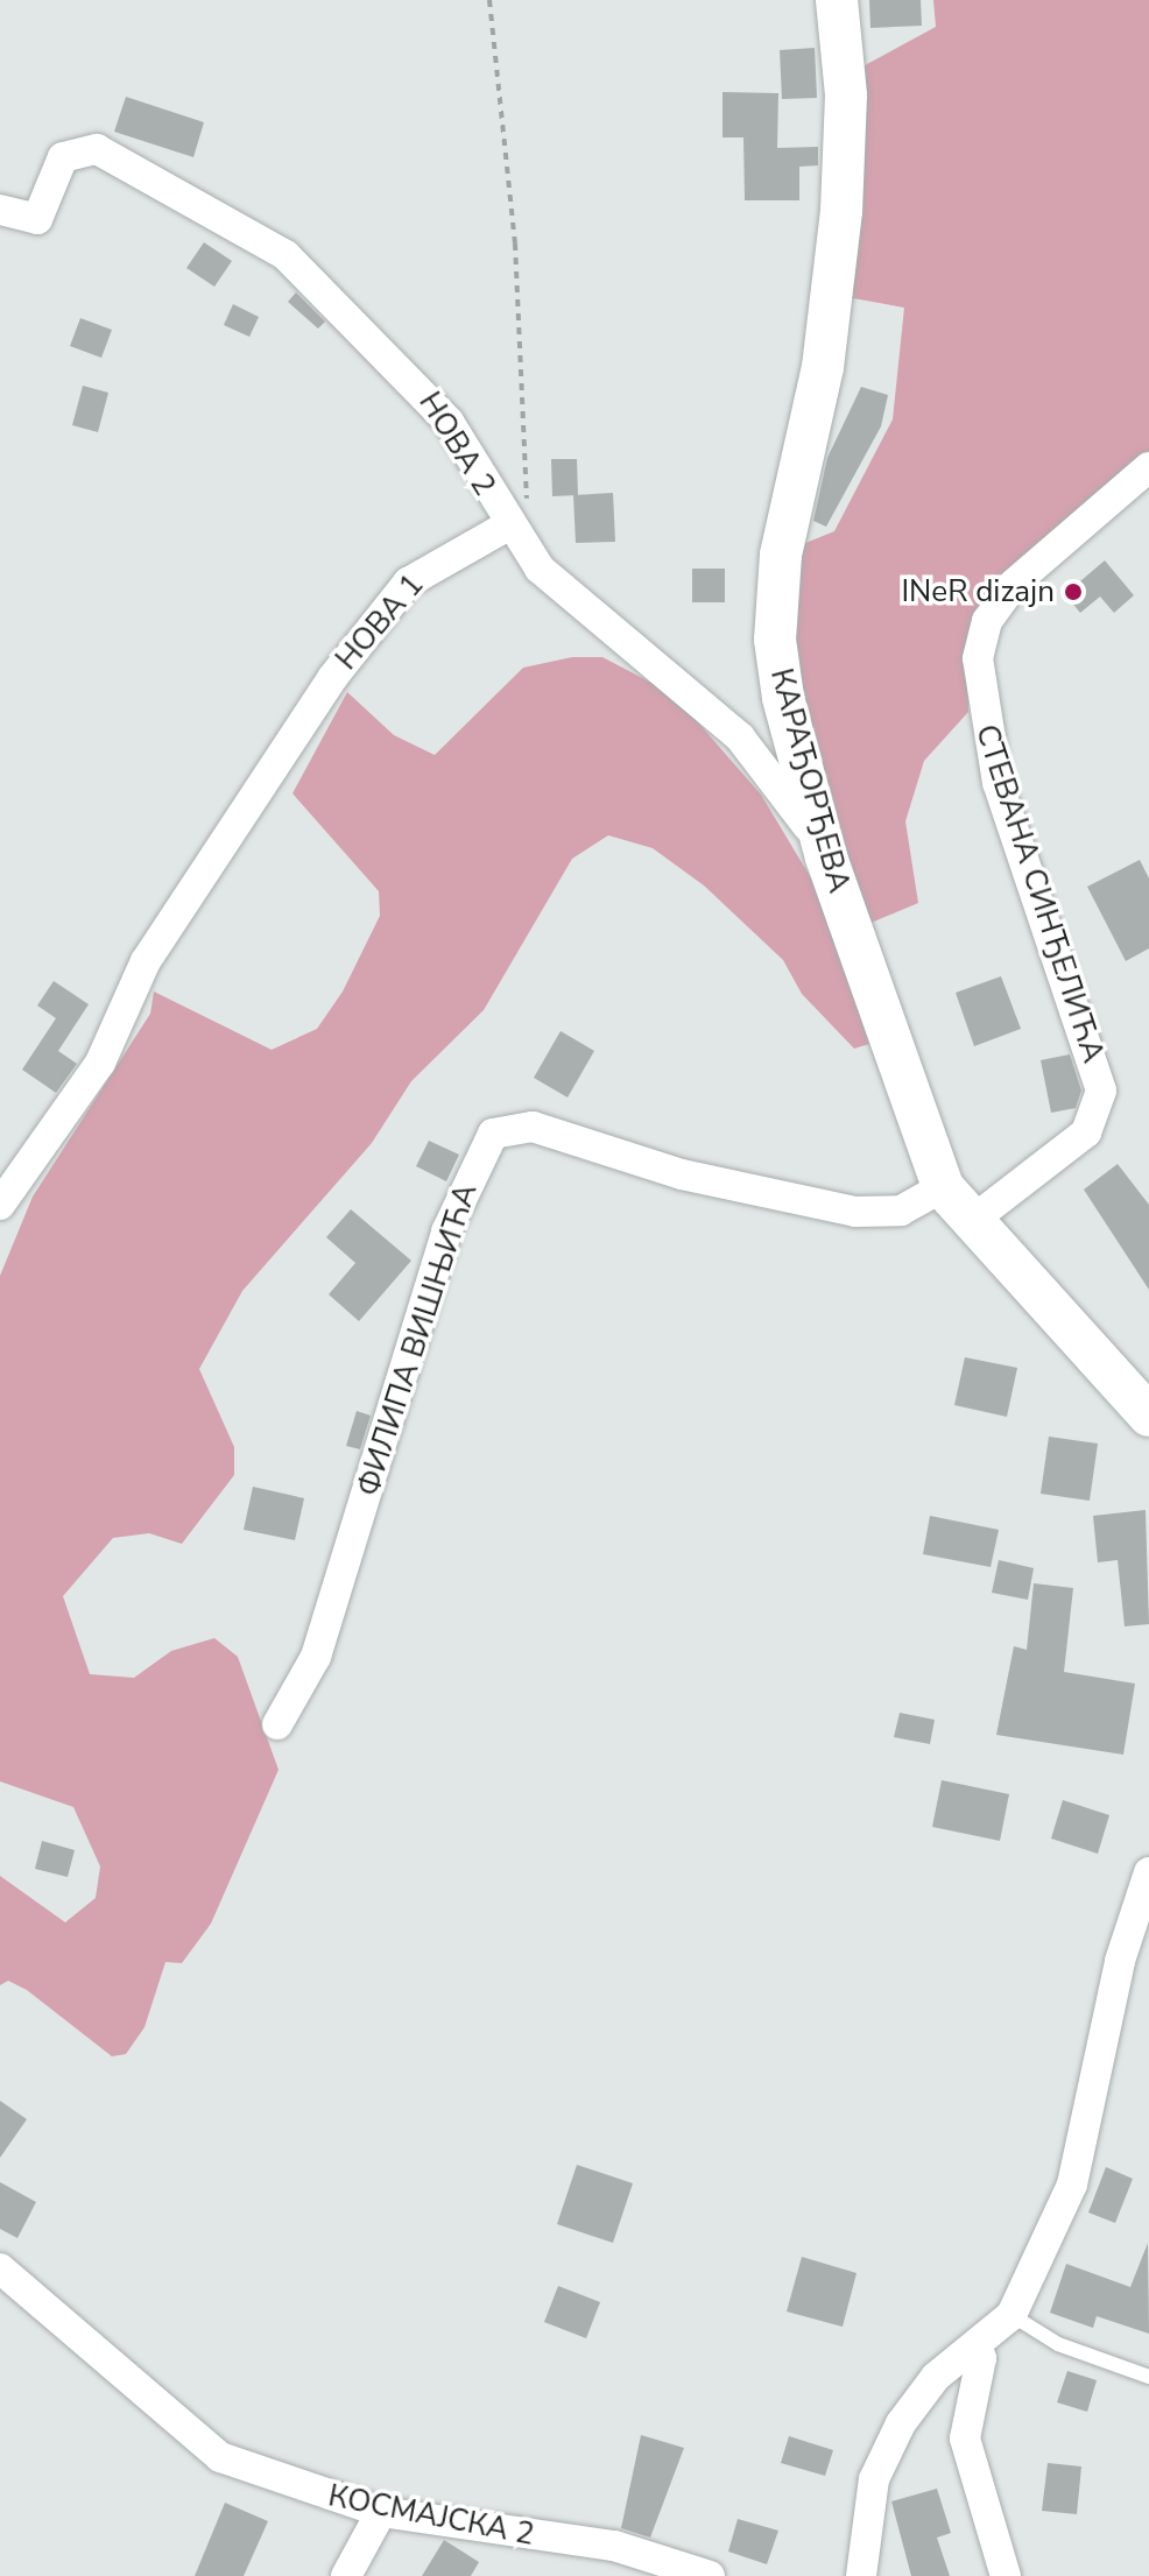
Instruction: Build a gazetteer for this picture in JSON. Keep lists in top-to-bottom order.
{
  "streets": {
    "street": [
      "НОВА 2",
      "НОВА 1",
      "КАРАЂОРЂЕВА",
      "СТЕВАНА СИНЂЕЛИЋА",
      "ФИЛИПА ВИШЊИЋА",
      "КОСМАЈСКА 2"
    ]
  },
  "crossings": [
    ["НОВА 2", "НОВА 1"],
    ["НОВА 2", "КАРАЂОРЂЕВА"],
    ["КАРАЂОРЂЕВА", "СТЕВАНА СИНЂЕЛИЋА"],
    ["КАРАЂОРЂЕВА", "ФИЛИПА ВИШЊИЋА"]
  ],
  "places": ["INeR dizajn"]
}
